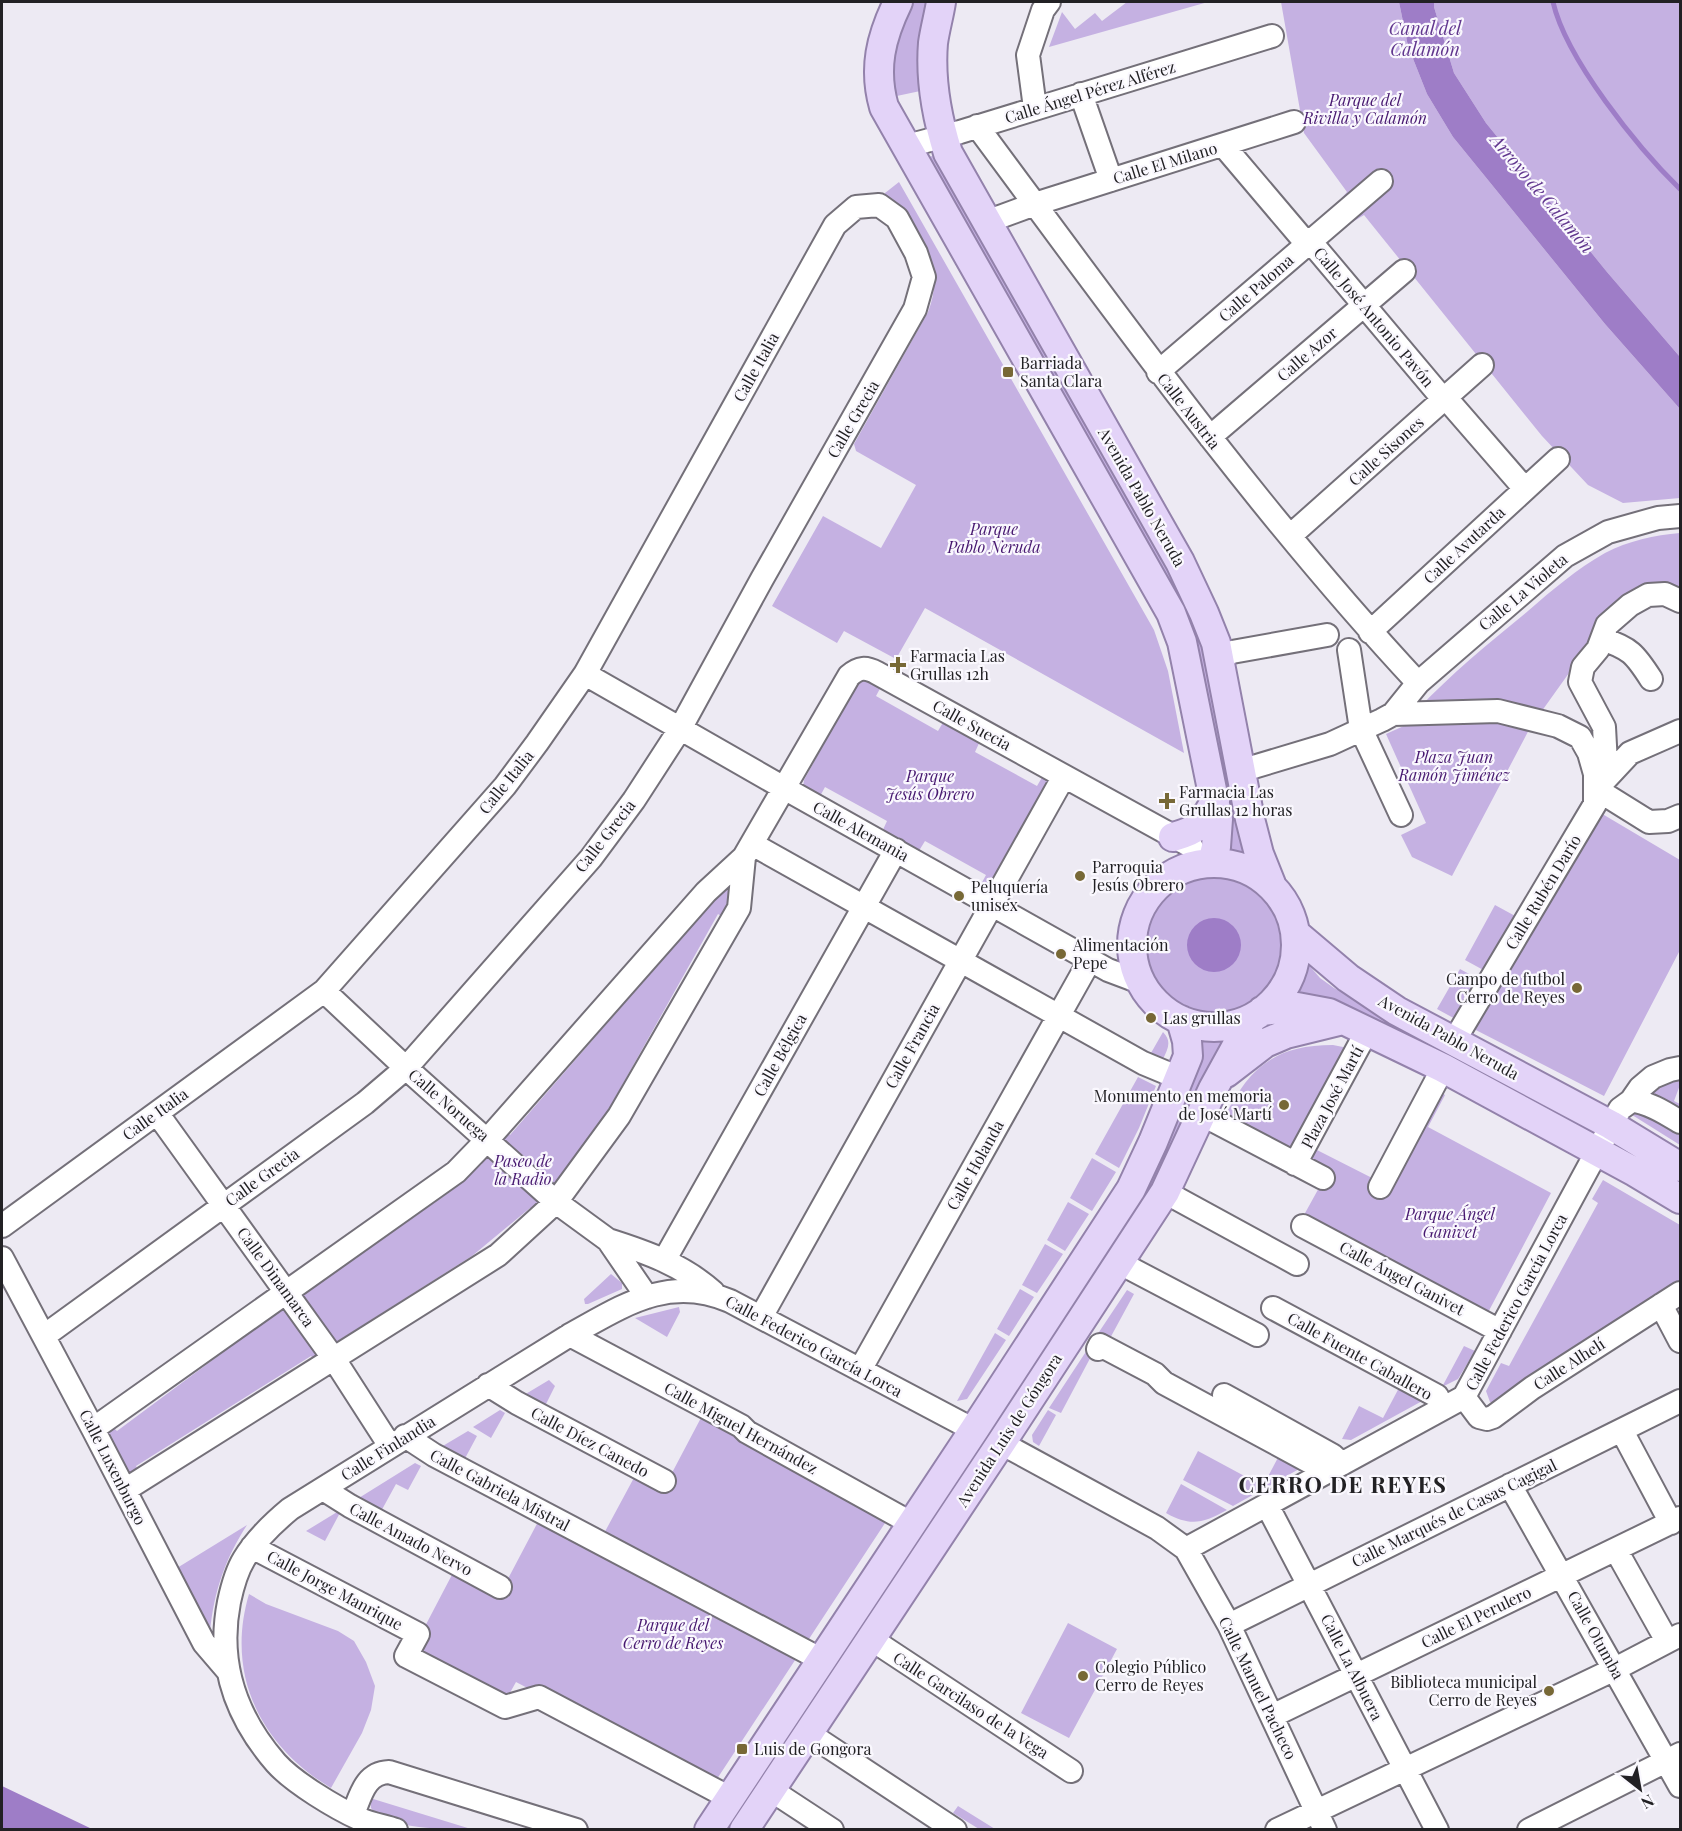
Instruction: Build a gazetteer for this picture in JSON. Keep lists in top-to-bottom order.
{
  "streets": {
    "main road": ["Avenida Pablo Neruda", "Avenida Luis de Góngora"],
    "street": [
      "Calle Ángel Pérez Alférez",
      "Calle El Milano",
      "Calle Paloma",
      "Calle José Antonio Pavón",
      "Calle Azor",
      "Calle Italia",
      "Calle Austria",
      "Calle Grecia",
      "Calle Sisones",
      "Calle Avutarda",
      "Calle La Violeta",
      "Calle Suecia",
      "Calle Alemania",
      "Calle Rubén Darío",
      "Calle Francia",
      "Calle Bélgica",
      "Plaza José Martí",
      "Calle Noruega",
      "Calle Holanda",
      "Calle Dinamarca",
      "Calle Ángel Ganivet",
      "Calle Federico García Lorca",
      "Calle Fuente Caballero",
      "Calle Alhelí",
      "Calle Miguel Hernández",
      "Calle Díez Canedo",
      "Calle Finlandia",
      "Calle Luxenburgo",
      "Calle Gabriela Mistral",
      "Calle Marqués de Casas Cagigal",
      "Calle Amado Nervo",
      "Calle Jorge Manrique",
      "Calle El Perulero",
      "Calle Otumba",
      "Calle La Albuera",
      "Calle Manuel Pacheco",
      "Calle Garcilaso de la Vega"
    ]
  },
  "crossings": [
    ["Calle Ángel Pérez Alférez", "Calle Austria"],
    ["Calle Ángel Pérez Alférez", "Avenida Pablo Neruda"],
    ["Calle El Milano", "Calle José Antonio Pavón"],
    ["Calle El Milano", "Calle Austria"],
    ["Calle El Milano", "Avenida Pablo Neruda"],
    ["Calle Paloma", "Calle José Antonio Pavón"],
    ["Calle Paloma", "Calle Austria"],
    ["Calle José Antonio Pavón", "Calle Azor"],
    ["Calle José Antonio Pavón", "Calle Sisones"],
    ["Calle José Antonio Pavón", "Calle Avutarda"],
    ["Calle Azor", "Calle Austria"],
    ["Calle Italia", "Calle Grecia"],
    ["Calle Italia", "Calle Alemania"],
    ["Calle Italia", "Calle Noruega"],
    ["Calle Italia", "Calle Dinamarca"],
    ["Calle Austria", "Calle Sisones"],
    ["Calle Austria", "Calle Avutarda"],
    ["Calle Austria", "Calle La Violeta"],
    ["Calle Grecia", "Calle Alemania"],
    ["Calle Grecia", "Calle Noruega"],
    ["Calle Grecia", "Calle Dinamarca"],
    ["Calle Grecia", "Calle Luxenburgo"],
    ["Avenida Pablo Neruda", "Calle Suecia"],
    ["Avenida Pablo Neruda", "Calle Alemania"],
    ["Avenida Pablo Neruda", "Calle Rubén Darío"],
    ["Avenida Pablo Neruda", "Plaza José Martí"],
    ["Avenida Pablo Neruda", "Calle Federico García Lorca"],
    ["Avenida Pablo Neruda", "Avenida Luis de Góngora"],
    ["Calle Suecia", "Calle Alemania"],
    ["Calle Suecia", "Calle Francia"],
    ["Calle Suecia", "Avenida Luis de Góngora"],
    ["Calle Alemania", "Calle Francia"],
    ["Calle Alemania", "Calle Bélgica"],
    ["Calle Alemania", "Calle Holanda"],
    ["Calle Alemania", "Avenida Luis de Góngora"],
    ["Calle Francia", "Calle Federico García Lorca"],
    ["Plaza José Martí", "Avenida Luis de Góngora"],
    ["Calle Noruega", "Calle Federico García Lorca"],
    ["Calle Noruega", "Calle Finlandia"],
    ["Calle Holanda", "Calle Federico García Lorca"],
    ["Calle Dinamarca", "Calle Finlandia"],
    ["Calle Dinamarca", "Calle Gabriela Mistral"],
    ["Calle Ángel Ganivet", "Calle Federico García Lorca"],
    ["Calle Federico García Lorca", "Calle Fuente Caballero"],
    ["Calle Federico García Lorca", "Calle Alhelí"],
    ["Calle Federico García Lorca", "Avenida Luis de Góngora"],
    ["Calle Federico García Lorca", "Calle Finlandia"],
    ["Calle Federico García Lorca", "Calle La Albuera"],
    ["Calle Federico García Lorca", "Calle Manuel Pacheco"],
    ["Calle Miguel Hernández", "Avenida Luis de Góngora"],
    ["Calle Miguel Hernández", "Calle Finlandia"],
    ["Avenida Luis de Góngora", "Calle Gabriela Mistral"],
    ["Avenida Luis de Góngora", "Calle Jorge Manrique"],
    ["Avenida Luis de Góngora", "Calle Garcilaso de la Vega"],
    ["Calle Díez Canedo", "Calle Finlandia"],
    ["Calle Finlandia", "Calle Luxenburgo"],
    ["Calle Finlandia", "Calle Gabriela Mistral"],
    ["Calle Finlandia", "Calle Amado Nervo"],
    ["Calle Finlandia", "Calle Jorge Manrique"],
    ["Calle Marqués de Casas Cagigal", "Calle Otumba"],
    ["Calle Marqués de Casas Cagigal", "Calle La Albuera"],
    ["Calle Marqués de Casas Cagigal", "Calle Manuel Pacheco"],
    ["Calle El Perulero", "Calle Otumba"],
    ["Calle El Perulero", "Calle La Albuera"],
    ["Calle El Perulero", "Calle Manuel Pacheco"]
  ],
  "districts": ["CERRO DE REYES"],
  "water": ["Canal del Calamón", "Arroyo de Calamón"],
  "parks": [
    "Parque del Rivilla y Calamón",
    "Parque Pablo Neruda",
    "Plaza Juan Ramón Jiménez",
    "Parque Jesús Obrero",
    "Paseo de la Radio",
    "Parque Ángel Ganivet",
    "Parque del Cerro de Reyes"
  ],
  "places": {
    "transit": ["Barriada Santa Clara", "Luis de Gongora"],
    "health": ["Farmacia Las Grullas 12h", "Farmacia Las Grullas 12 horas"],
    "other": [
      "Parroquia Jesús Obrero",
      "Peluquería unisex",
      "Alimentación Pepe",
      "Campo de futbol Cerro de Reyes",
      "Las grullas",
      "Monumento en memoria de José Martí",
      "Colegio Público Cerro de Reyes",
      "Biblioteca municipal Cerro de Reyes"
    ]
  },
  "north": "bottom right"
}
